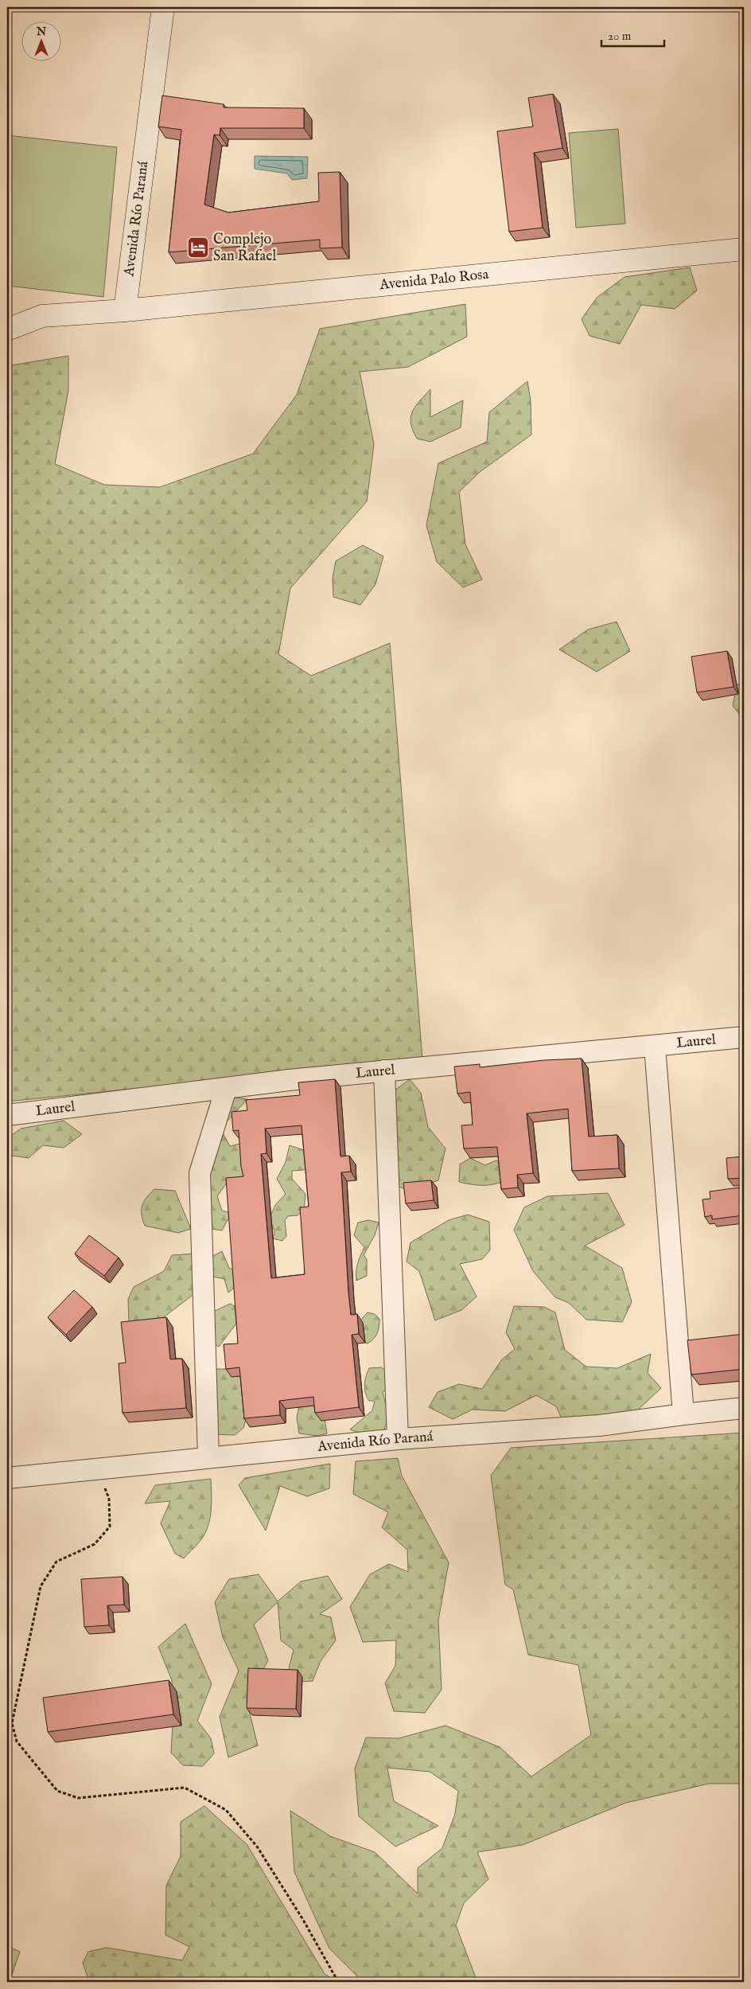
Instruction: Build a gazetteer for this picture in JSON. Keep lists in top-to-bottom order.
{
  "streets": {
    "main road": ["Avenida Río Paraná", "Avenida Palo Rosa"],
    "street": ["Laurel"]
  },
  "crossings": [
    ["Avenida Río Paraná", "Avenida Palo Rosa"]
  ],
  "places": {
    "hotel": ["Complejo San Rafael"]
  },
  "scale_bar": "20 m",
  "north": "top"
}
